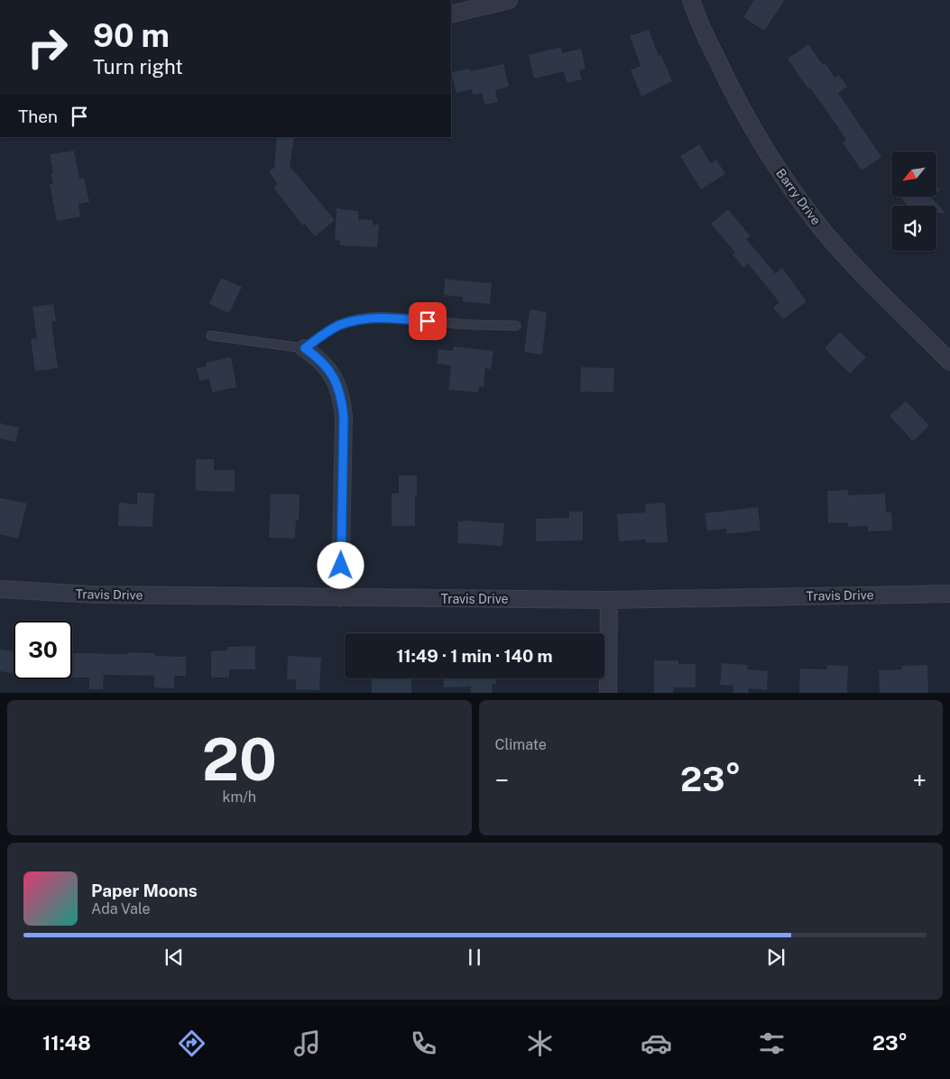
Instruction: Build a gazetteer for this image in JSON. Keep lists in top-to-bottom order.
{
  "streets": {
    "street": ["Barry Drive", "Travis Drive"]
  },
  "north": "bottom left",
  "page": {
    "turn": ["90 m", "Turn right"],
    "then": "Then",
    "limit": "30",
    "trip": "11:49 · 1 min · 140 m",
    "tile": [
      ["20", "km/h"],
      "Climate"
    ],
    "heat": ["−", "23°", "+"],
    "song": ["Paper Moons", "Ada Vale"],
    "tabs": ["11:48", "23°"]
  }
}
